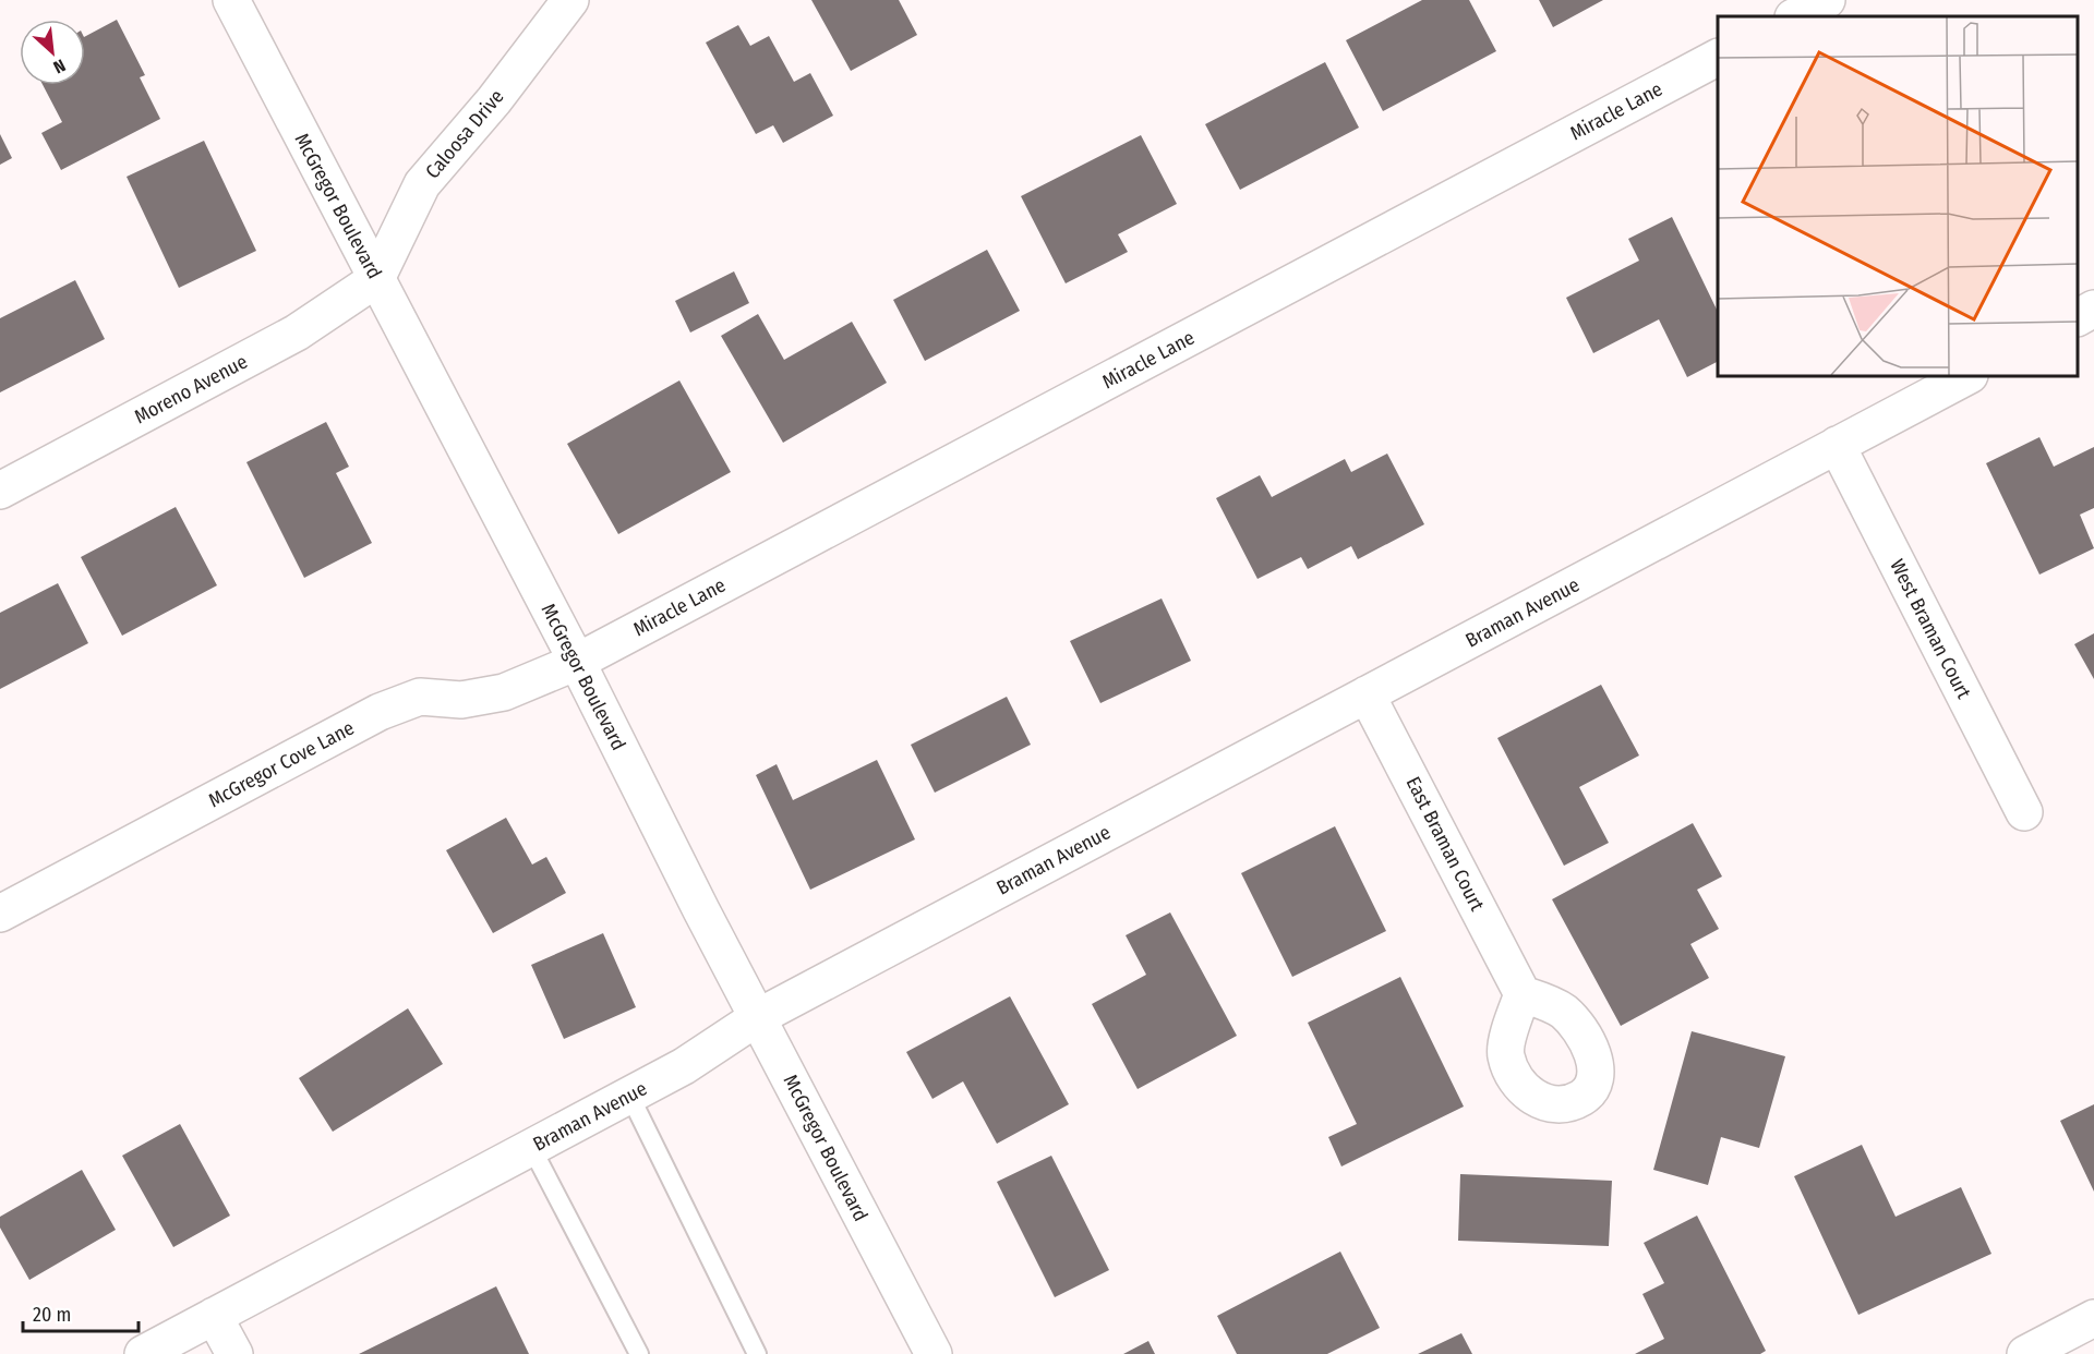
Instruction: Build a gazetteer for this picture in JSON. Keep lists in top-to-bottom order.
{
  "streets": {
    "street": [
      "Miracle Lane",
      "Caloosa Drive",
      "McGregor Boulevard",
      "Moreno Avenue",
      "Braman Avenue",
      "West Braman Court",
      "McGregor Cove Lane",
      "East Braman Court"
    ]
  },
  "crossings": [
    ["Miracle Lane", "McGregor Boulevard"],
    ["Miracle Lane", "McGregor Cove Lane"],
    ["Caloosa Drive", "McGregor Boulevard"],
    ["Caloosa Drive", "Moreno Avenue"],
    ["McGregor Boulevard", "Moreno Avenue"],
    ["McGregor Boulevard", "Braman Avenue"],
    ["McGregor Boulevard", "McGregor Cove Lane"],
    ["Braman Avenue", "West Braman Court"],
    ["Braman Avenue", "East Braman Court"]
  ],
  "scale_bar": "20 m",
  "north": "bottom right"
}
